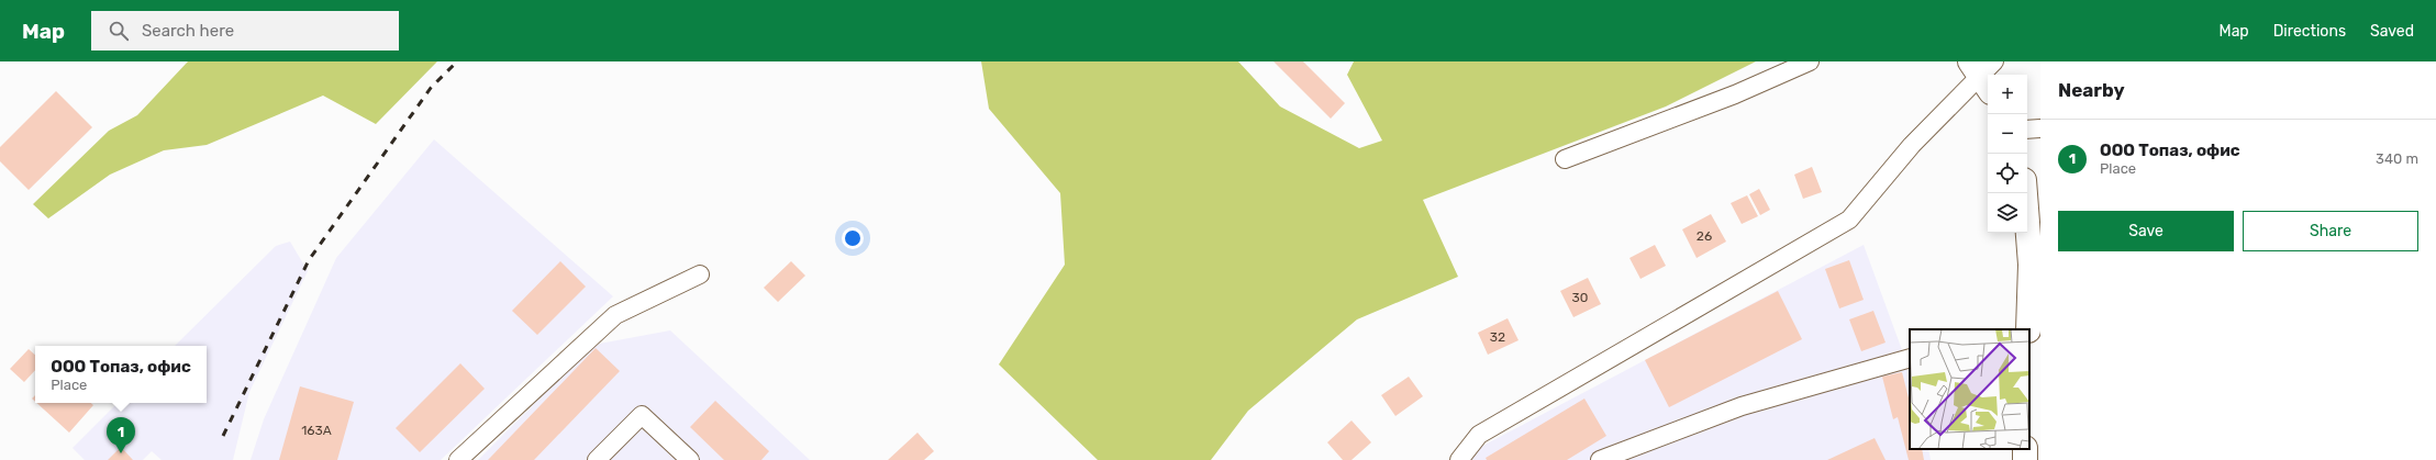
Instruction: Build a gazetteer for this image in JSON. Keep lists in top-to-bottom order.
{
  "house_numbers": [
    "26",
    "30",
    "32",
    "163А"
  ],
  "page": {
    "header": "Map",
    "search": "Search here",
    "nav": ["Map", "Directions", "Saved"],
    "heading": "Nearby",
    "map_buttons": ["+", "−"],
    "list": [
      {
        "mark": "1",
        "name": "ООО Топаз, офис",
        "note": "Place",
        "value": "340 m"
      }
    ],
    "buttons": ["Save", "Share"],
    "popup": ["ООО Топаз, офис", "Place"],
    "pins": "1"
  }
}
